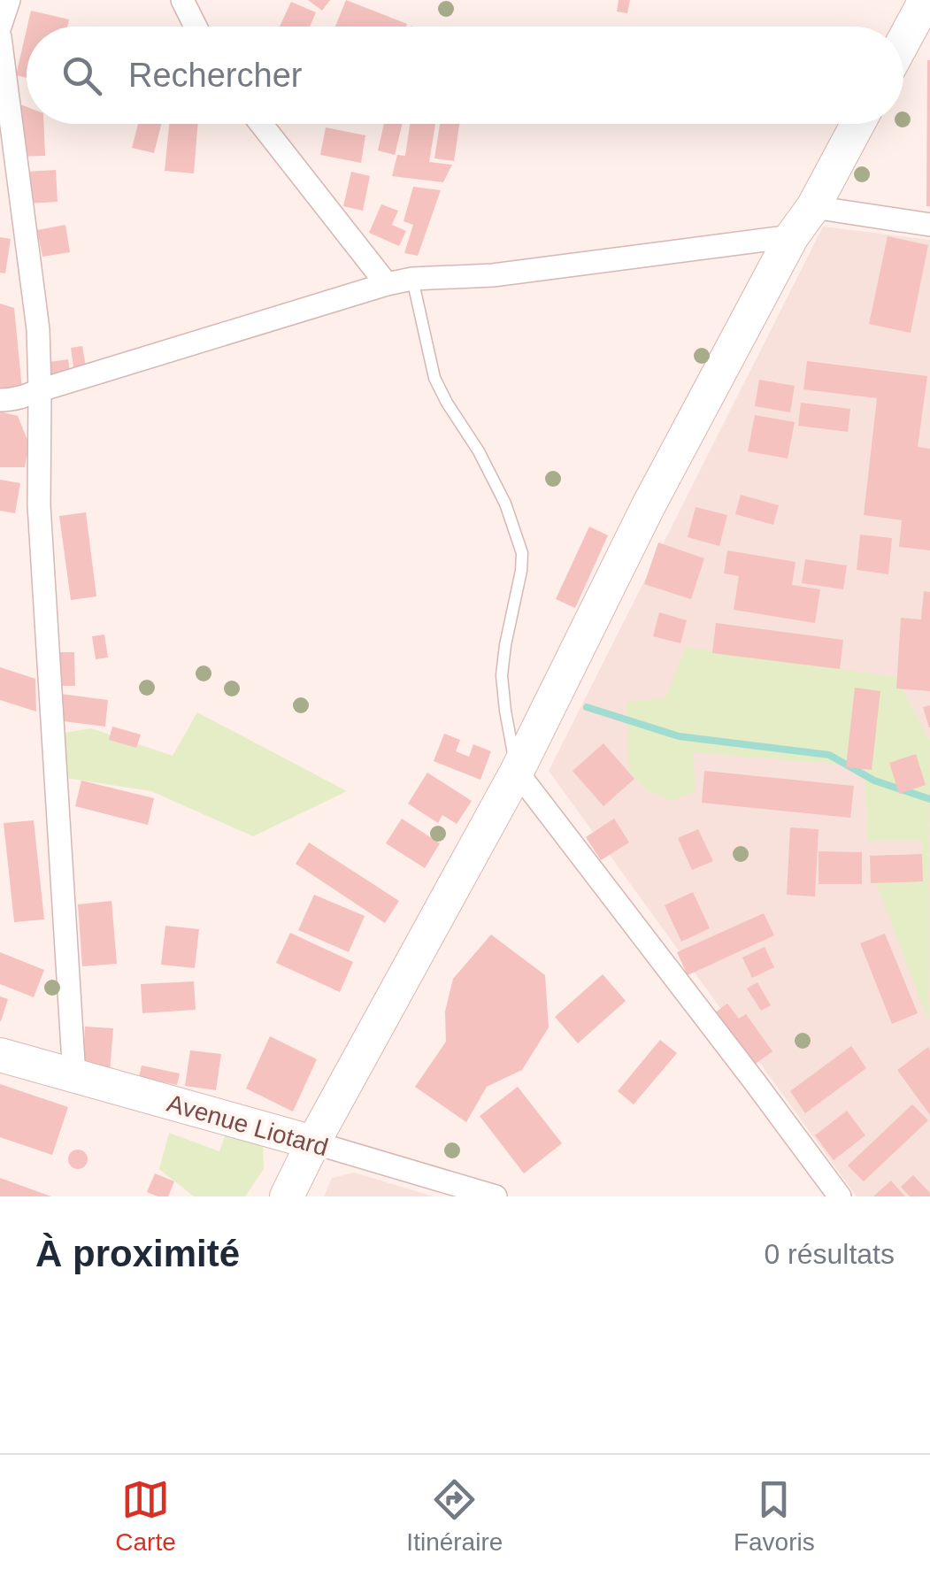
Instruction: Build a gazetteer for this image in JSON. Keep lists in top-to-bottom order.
{
  "streets": {
    "street": ["Avenue Liotard"]
  },
  "page": {
    "search": "Rechercher",
    "heading": ["À proximité", "0 résultats"],
    "nav": ["Carte", "Itinéraire", "Favoris"]
  }
}
